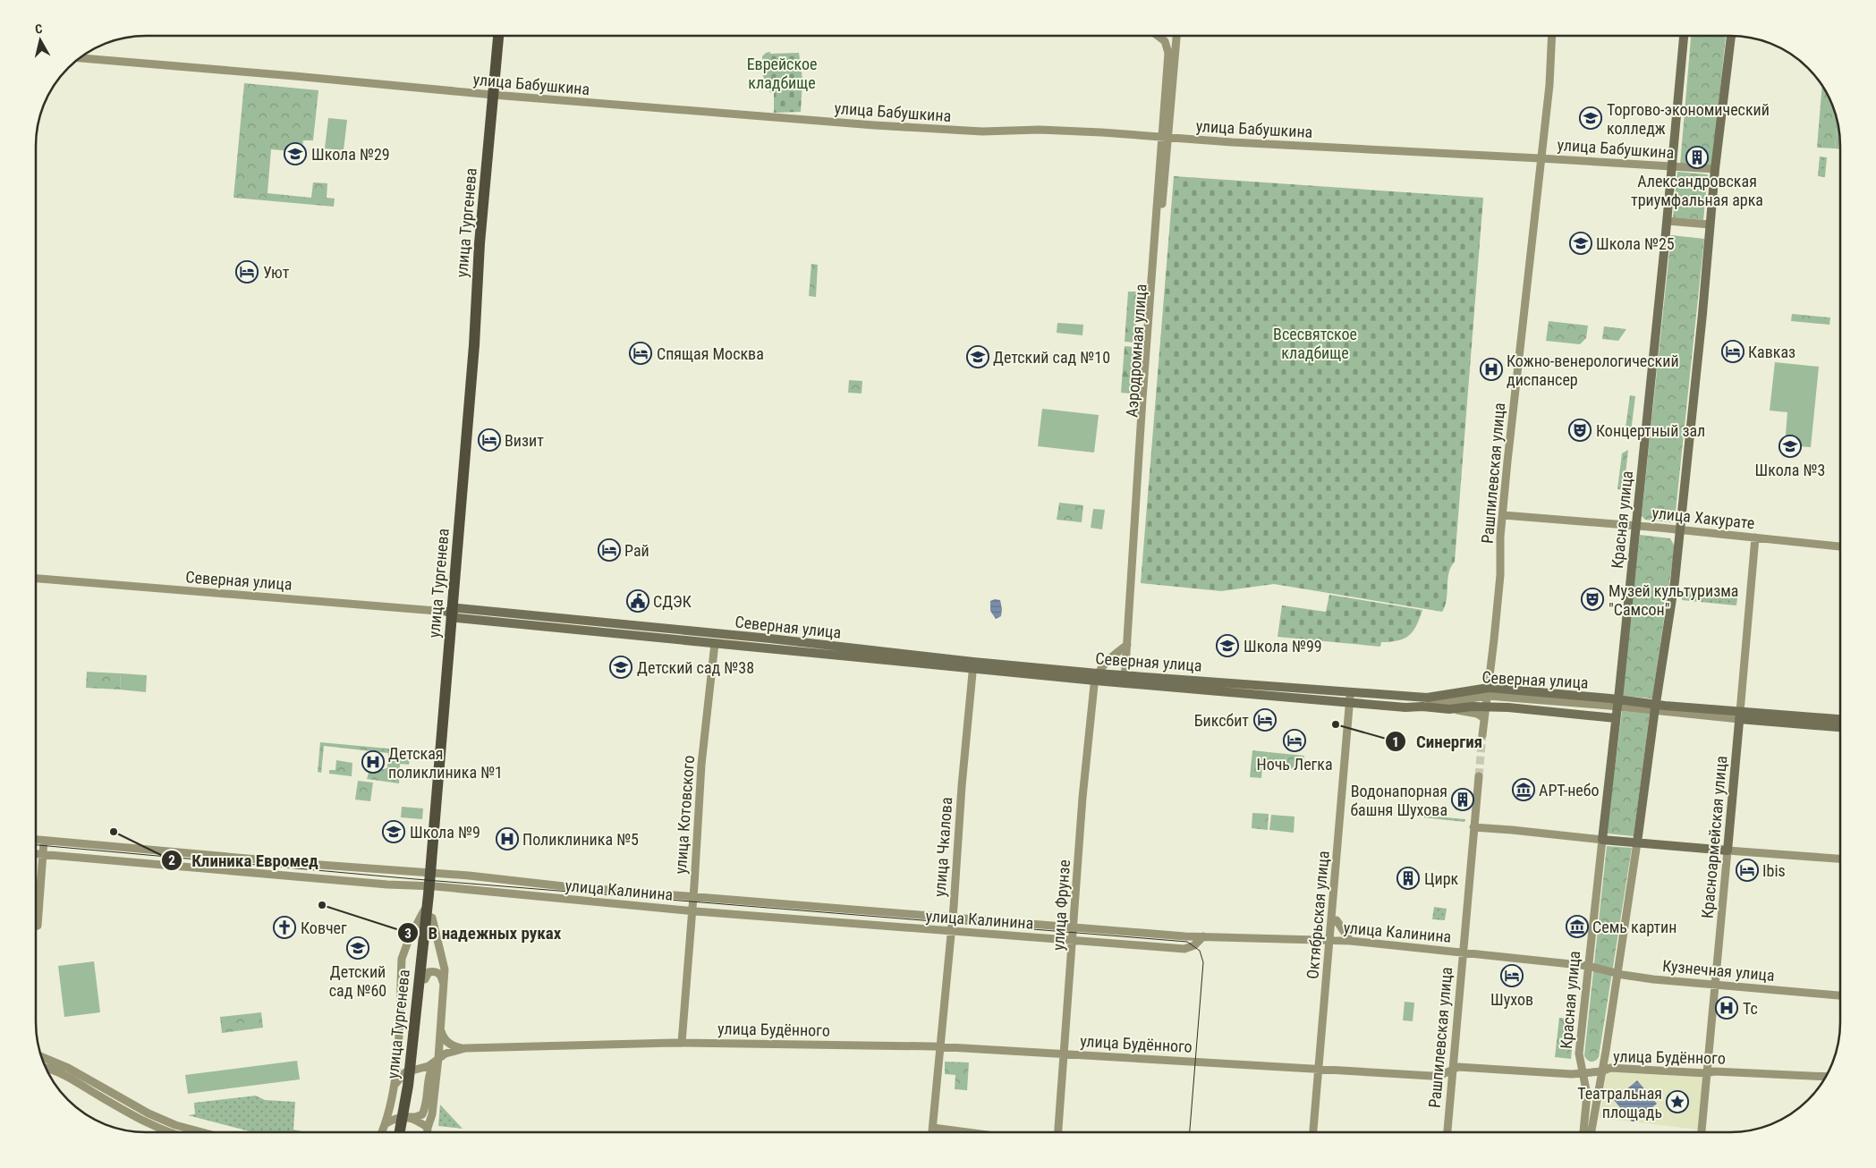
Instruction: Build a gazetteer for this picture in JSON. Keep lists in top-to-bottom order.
{
  "streets": {
    "highway": ["улица Тургенева"],
    "main road": ["Красная улица", "Северная улица", "Красноармейская улица"],
    "street": [
      "улица Бабушкина",
      "Аэродромная улица",
      "Рашпилевская улица",
      "улица Хакурате",
      "улица Котовского",
      "улица Чкалова",
      "улица Калинина",
      "улица Фрунзе",
      "Октябрьская улица",
      "Кузнечная улица",
      "улица Будённого"
    ]
  },
  "crossings": [
    ["улица Бабушкина", "улица Тургенева"],
    ["улица Бабушкина", "Аэродромная улица"],
    ["улица Бабушкина", "Рашпилевская улица"],
    ["улица Бабушкина", "Красная улица"],
    ["улица Тургенева", "Северная улица"],
    ["улица Тургенева", "улица Калинина"],
    ["Аэродромная улица", "Северная улица"],
    ["Рашпилевская улица", "улица Хакурате"],
    ["Рашпилевская улица", "Северная улица"],
    ["Рашпилевская улица", "улица Калинина"],
    ["Рашпилевская улица", "улица Будённого"],
    ["улица Хакурате", "Красная улица"],
    ["улица Хакурате", "Красноармейская улица"],
    ["Красная улица", "Северная улица"],
    ["Красная улица", "улица Калинина"],
    ["Красная улица", "Кузнечная улица"],
    ["Красная улица", "улица Будённого"],
    ["Северная улица", "улица Котовского"],
    ["Северная улица", "Красноармейская улица"],
    ["Северная улица", "улица Чкалова"],
    ["Северная улица", "улица Фрунзе"],
    ["Северная улица", "Октябрьская улица"],
    ["улица Котовского", "улица Калинина"],
    ["улица Котовского", "улица Будённого"],
    ["Красноармейская улица", "Кузнечная улица"],
    ["Красноармейская улица", "улица Будённого"],
    ["улица Чкалова", "улица Калинина"],
    ["улица Чкалова", "улица Будённого"],
    ["улица Калинина", "улица Фрунзе"],
    ["улица Калинина", "Октябрьская улица"],
    ["улица Калинина", "Кузнечная улица"],
    ["улица Фрунзе", "улица Будённого"],
    ["Октябрьская улица", "улица Будённого"]
  ],
  "parks": ["Еврейское кладбище", "Всесвятское кладбище"],
  "places": {
    "school or university": [
      "Торгово-экономический колледж",
      "Школа №29",
      "Школа №25",
      "Детский сад №10",
      "Школа №3",
      "Школа №99",
      "Детский сад №38",
      "Школа №9",
      "Детский сад №60"
    ],
    "building": ["Александровская триумфальная арка", "Водонапорная башня Шухова", "Цирк"],
    "hotel": [
      "Уют",
      "Кавказ",
      "Спящая Москва",
      "Визит",
      "Рай",
      "Биксбит",
      "Ночь Легка",
      "Ibis",
      "Шухов"
    ],
    "hospital": [
      "Кожно-венерологический диспансер",
      "Детская поликлиника №1",
      "Поликлиника №5",
      "Тс"
    ],
    "theatre": ["Концертный зал", "Музей культуризма \"Самсон\""],
    "public building": ["СДЭК"],
    "other": ["Синергия", "Клиника Евромед", "В надежных руках"],
    "museum": ["АРТ-небо", "Семь картин"],
    "church": ["Ковчег"],
    "place": ["Театральная площадь"]
  },
  "north": "top"
}
